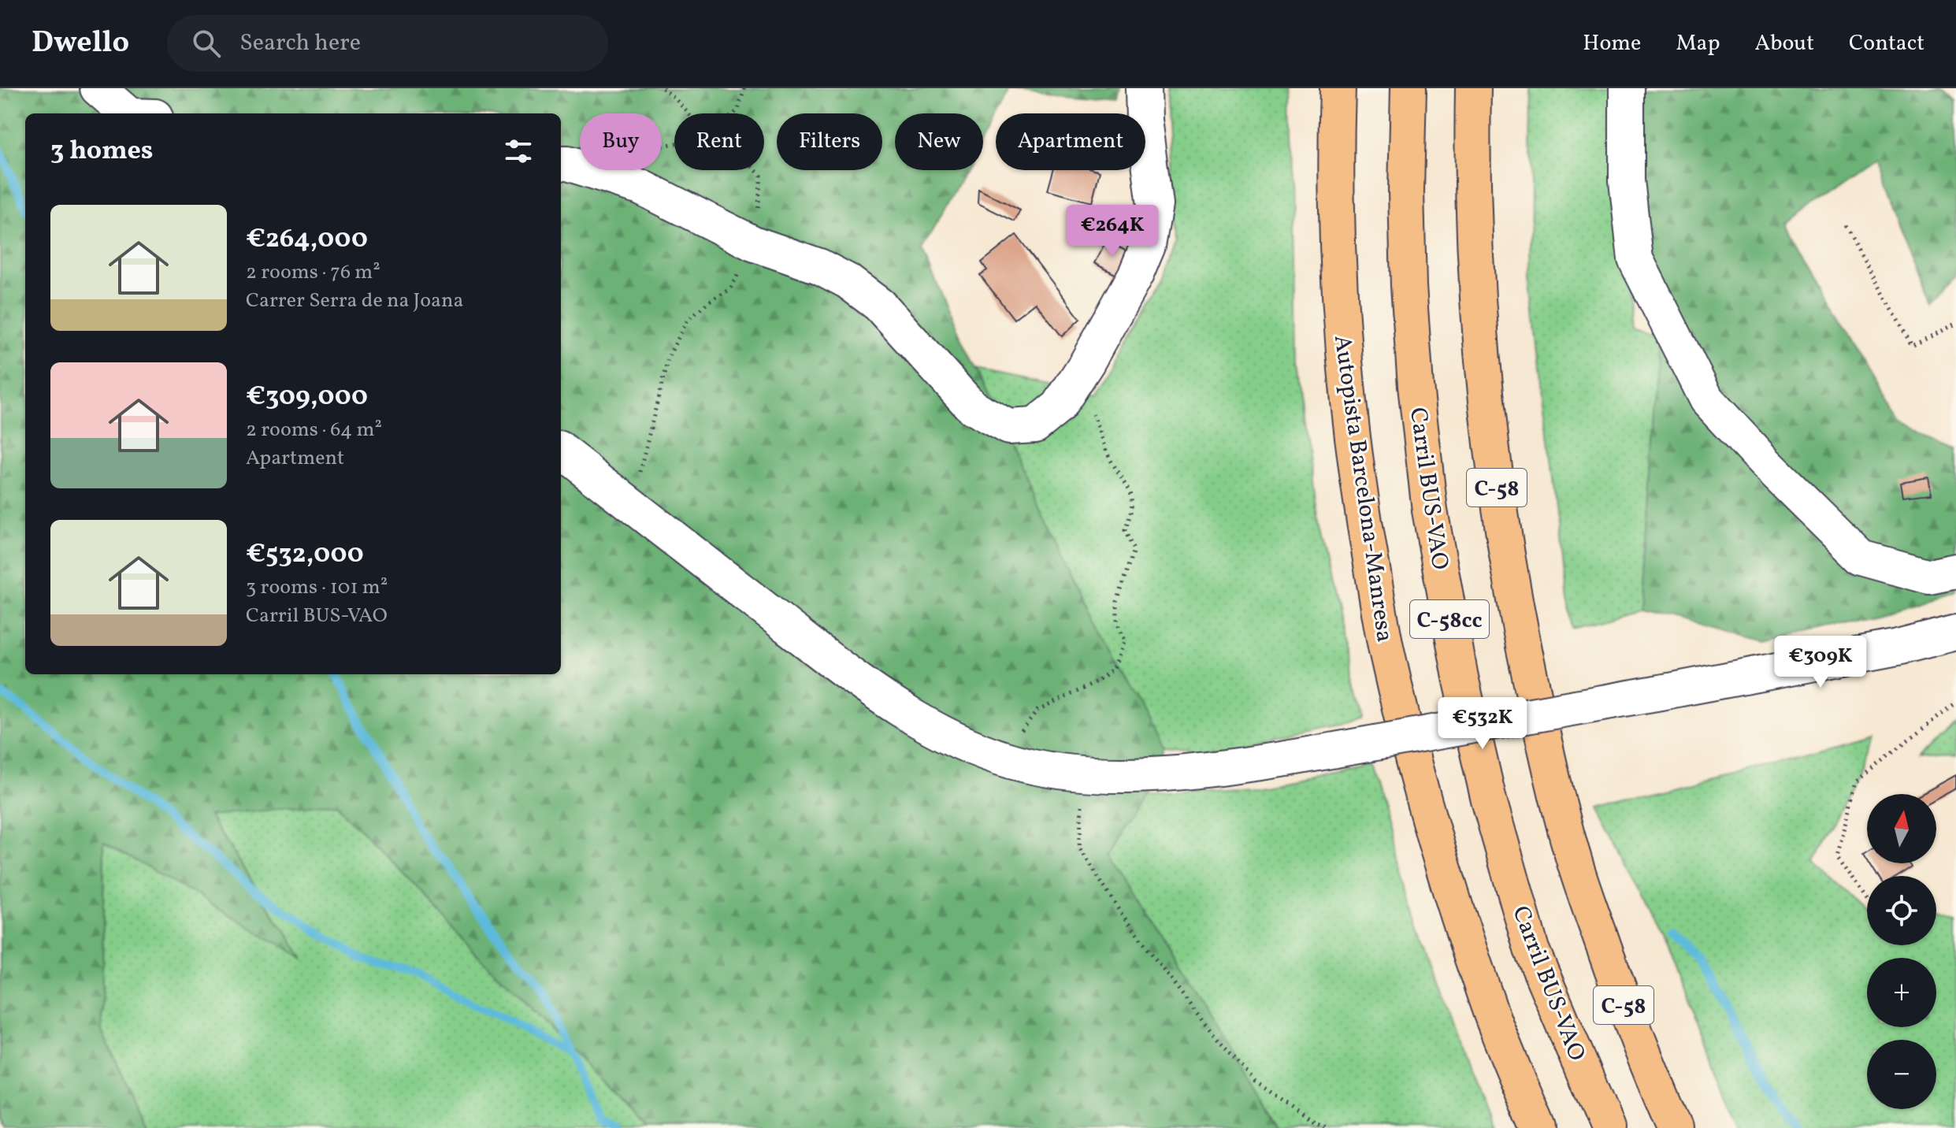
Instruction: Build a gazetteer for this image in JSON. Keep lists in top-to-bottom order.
{
  "streets": {
    "highway": [
      "C-58",
      "Autopista Barcelona-Manresa",
      "Carril BUS-VAO",
      "C-58cc"
    ]
  },
  "north": "top",
  "page": {
    "header": "Dwello",
    "search": "Search here",
    "nav": [
      "Home",
      "Map",
      "About",
      "Contact"
    ],
    "chip": [
      "Buy",
      "Rent",
      "Filters",
      "New",
      "Apartment"
    ],
    "heading": "3 homes",
    "list": [
      {
        "name": "€264,000",
        "note": "2 rooms · 76 m² · Carrer Serra de na Joana"
      },
      {
        "name": "€309,000",
        "note": "2 rooms · 64 m² · Apartment"
      },
      {
        "name": "€532,000",
        "note": "3 rooms · 101 m² · Carril BUS-VAO"
      }
    ],
    "price": ["€264K", "€309K", "€532K"],
    "map_buttons": ["+", "−"]
  }
}
